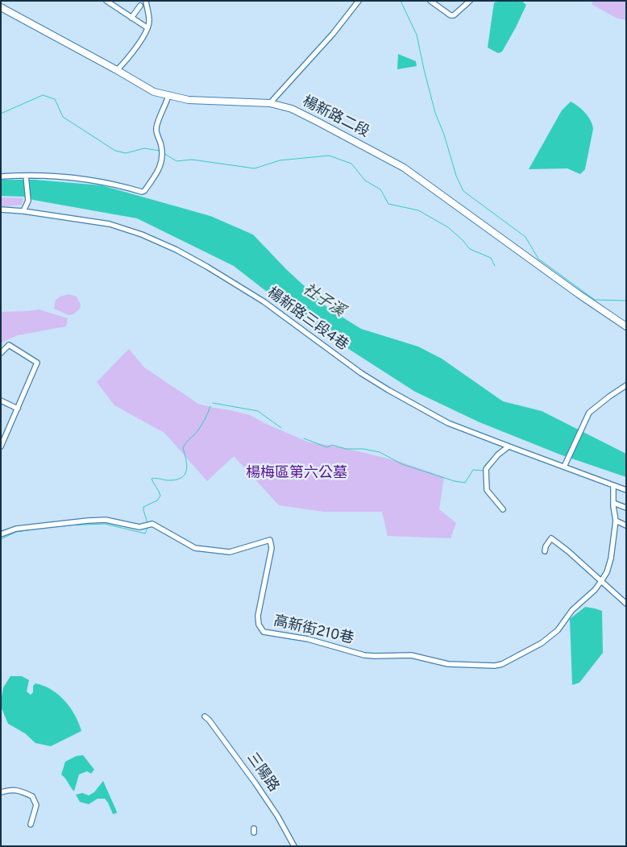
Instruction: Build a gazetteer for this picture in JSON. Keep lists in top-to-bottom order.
{
  "streets": {
    "main road": ["楊新路二段"],
    "street": ["楊新路三段4巷", "高新街210巷", "三陽路"]
  },
  "crossings": [
    ["楊新路三段4巷", "高新街210巷"]
  ],
  "water": ["社子溪"],
  "parks": ["楊梅區第六公墓"]
}
